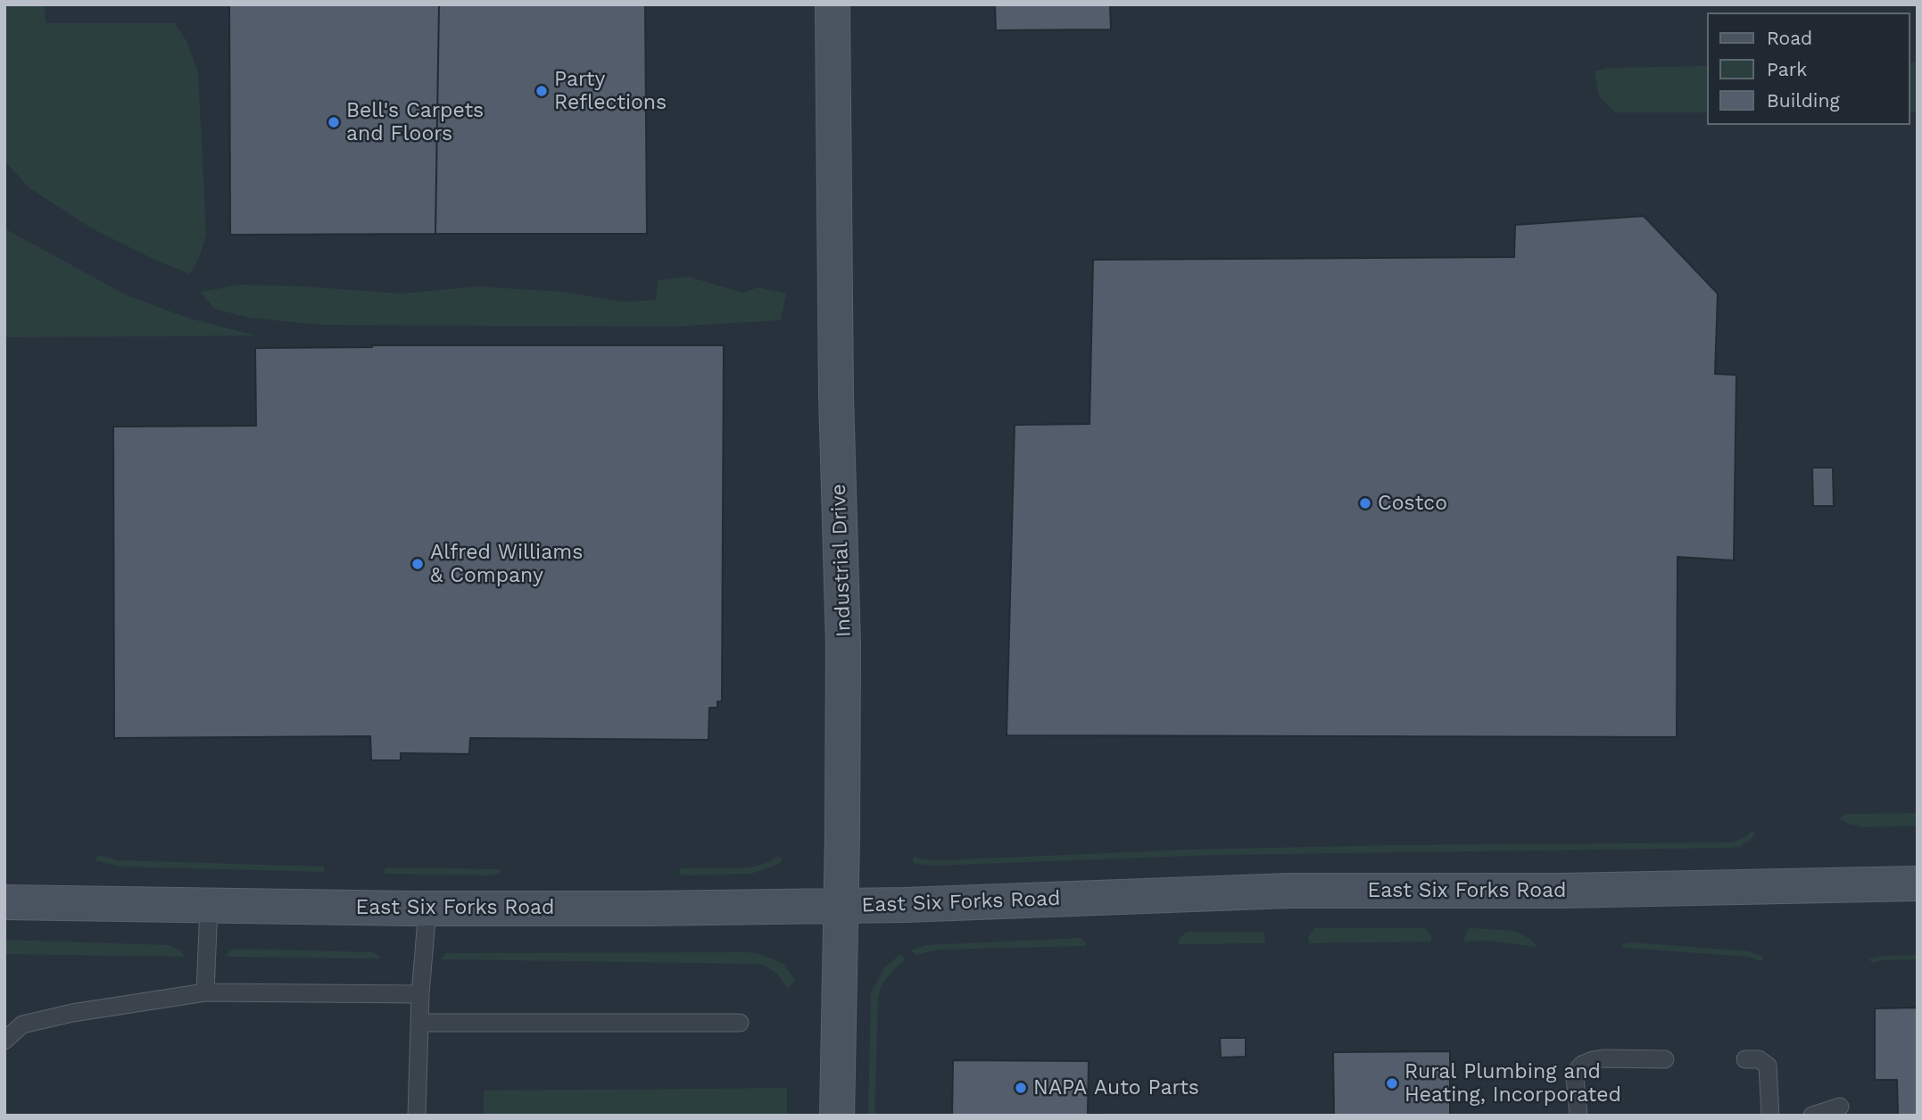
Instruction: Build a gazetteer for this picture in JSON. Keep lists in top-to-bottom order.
{
  "streets": {
    "main road": ["Industrial Drive", "East Six Forks Road"]
  },
  "crossings": [
    ["Industrial Drive", "East Six Forks Road"]
  ],
  "places": [
    "Party Reflections",
    "Bell's Carpets and Floors",
    "Costco",
    "Alfred Williams & Company",
    "Rural Plumbing and Heating, Incorporated",
    "NAPA Auto Parts"
  ],
  "legend": ["Road", "Park", "Building"]
}
